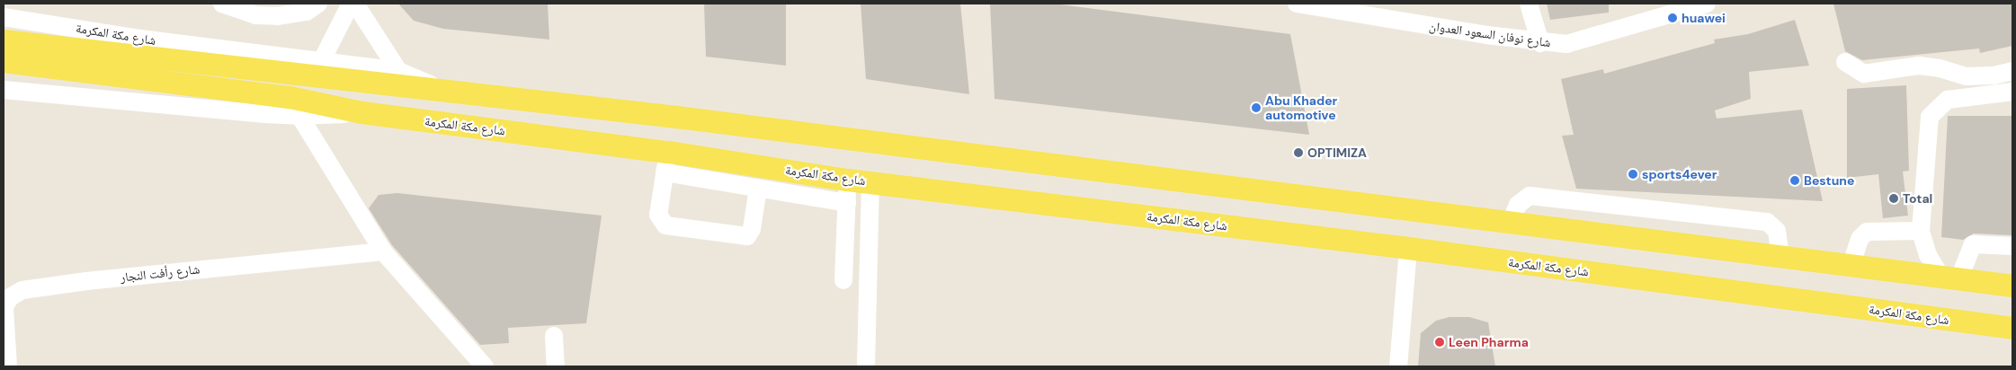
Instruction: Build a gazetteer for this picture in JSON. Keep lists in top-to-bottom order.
{
  "streets": {
    "main road": ["شارع مكة المكرمة"],
    "street": ["شارع نوفان السعود العدوان", "شارع رأفت النجار"]
  },
  "places": [
    "huawei",
    "Abu Khader automotive",
    "OPTIMIZA",
    "sports4ever",
    "Bestune",
    "Total",
    "Leen Pharma"
  ]
}
